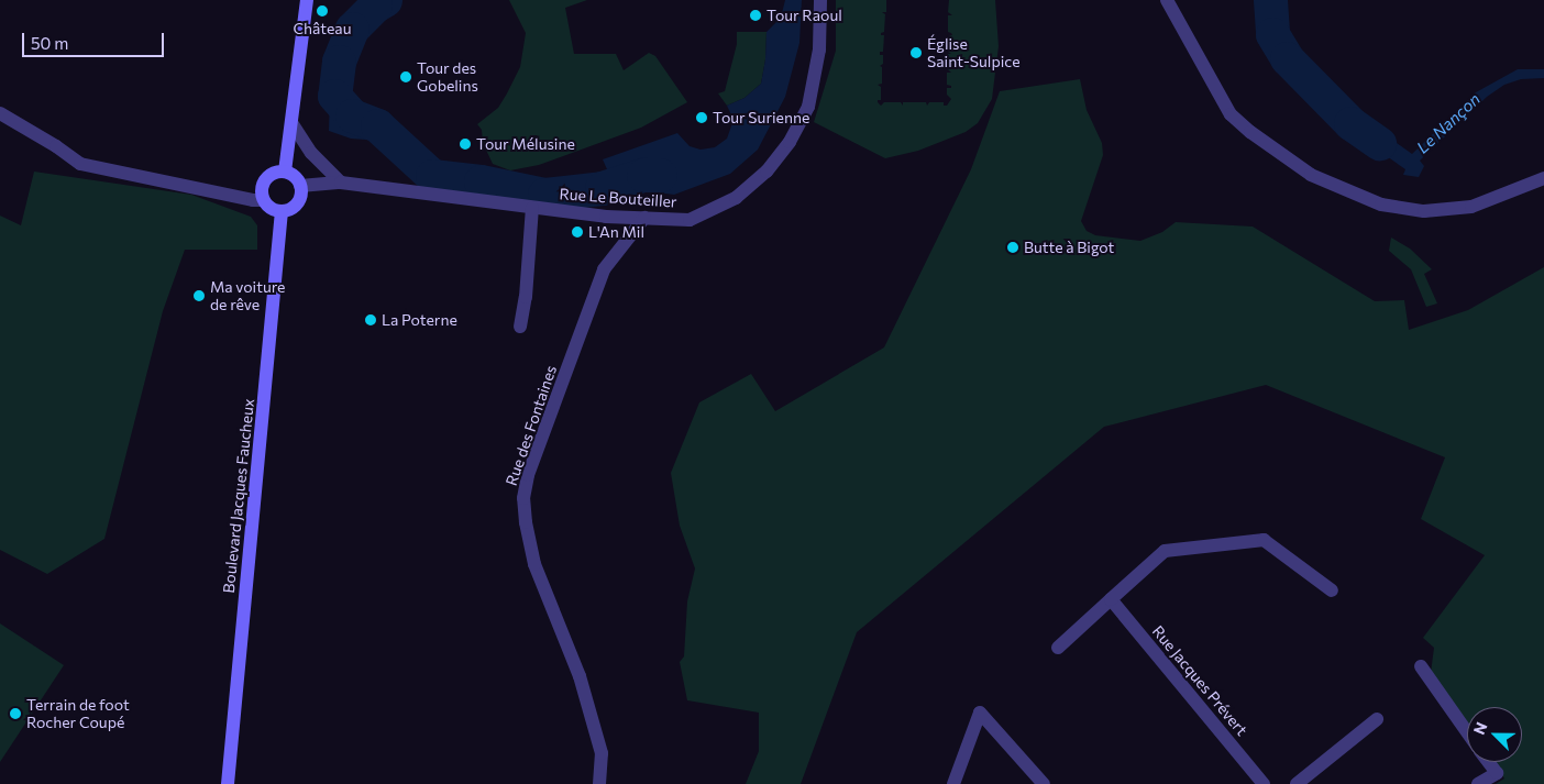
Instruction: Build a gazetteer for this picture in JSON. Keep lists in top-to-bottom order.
{
  "streets": {
    "main road": ["Boulevard Jacques Faucheux"],
    "street": ["Rue Le Bouteiller", "Rue des Fontaines", "Rue Jacques Prévert"]
  },
  "crossings": [
    ["Rue Le Bouteiller", "Rue des Fontaines"],
    ["Rue Le Bouteiller", "Boulevard Jacques Faucheux"]
  ],
  "water": ["Le Nançon"],
  "places": [
    "Château",
    "Tour Raoul",
    "Église Saint-Sulpice",
    "Tour des Gobelins",
    "Tour Surienne",
    "Tour Mélusine",
    "L'An Mil",
    "Butte à Bigot",
    "Ma voiture de rêve",
    "La Poterne",
    "Terrain de foot Rocher Coupé"
  ],
  "scale_bar": "50 m",
  "north": "top left"
}
